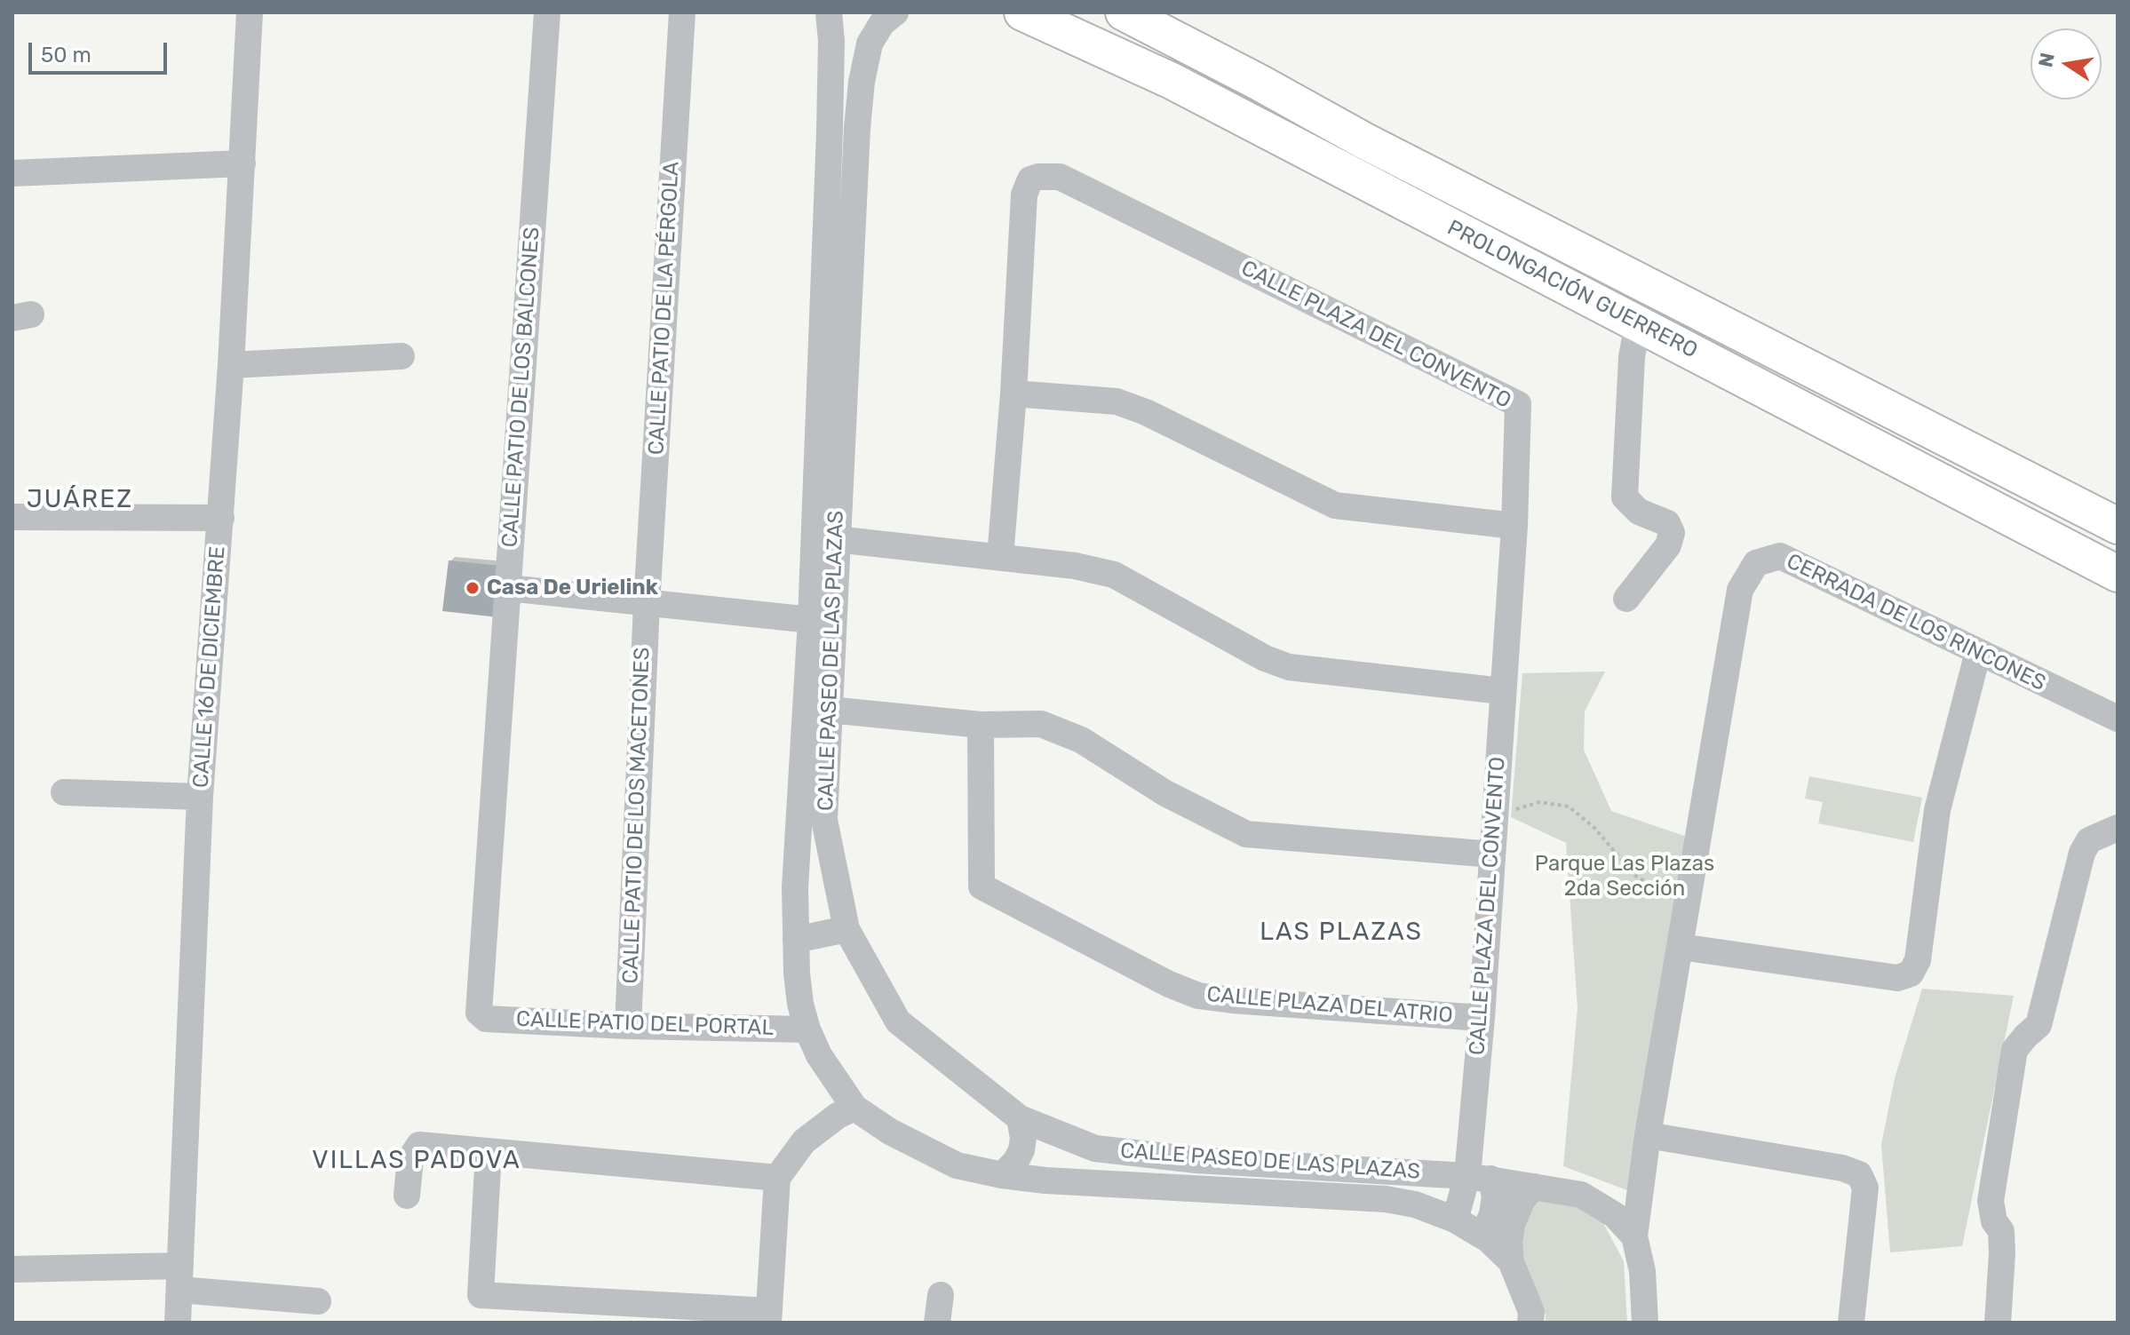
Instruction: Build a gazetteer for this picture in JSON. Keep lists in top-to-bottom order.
{
  "streets": {
    "main road": ["PROLONGACIÓN GUERRERO"],
    "street": [
      "CALLE PATIO DE LA PÉRGOLA",
      "CALLE PLAZA DEL CONVENTO",
      "CALLE PATIO DE LOS BALCONES",
      "CERRADA DE LOS RINCONES",
      "CALLE PASEO DE LAS PLAZAS",
      "CALLE 16 DE DICIEMBRE",
      "CALLE PATIO DE LOS MACETONES",
      "CALLE PLAZA DEL ATRIO",
      "CALLE PATIO DEL PORTAL"
    ]
  },
  "crossings": [
    ["CALLE PATIO DE LA PÉRGOLA", "CALLE PATIO DE LOS MACETONES"],
    ["CALLE PLAZA DEL CONVENTO", "CALLE PASEO DE LAS PLAZAS"],
    ["CALLE PLAZA DEL CONVENTO", "CALLE PLAZA DEL ATRIO"],
    ["CALLE PATIO DE LOS BALCONES", "CALLE PATIO DEL PORTAL"],
    ["CERRADA DE LOS RINCONES", "CALLE PASEO DE LAS PLAZAS"],
    ["CALLE PASEO DE LAS PLAZAS", "CALLE PATIO DEL PORTAL"],
    ["CALLE PATIO DE LOS MACETONES", "CALLE PATIO DEL PORTAL"]
  ],
  "districts": ["JUÁREZ", "LAS PLAZAS", "VILLAS PADOVA"],
  "parks": ["Parque Las Plazas 2da Sección"],
  "places": ["Casa De Urielink"],
  "scale_bar": "50 m",
  "north": "left"
}
